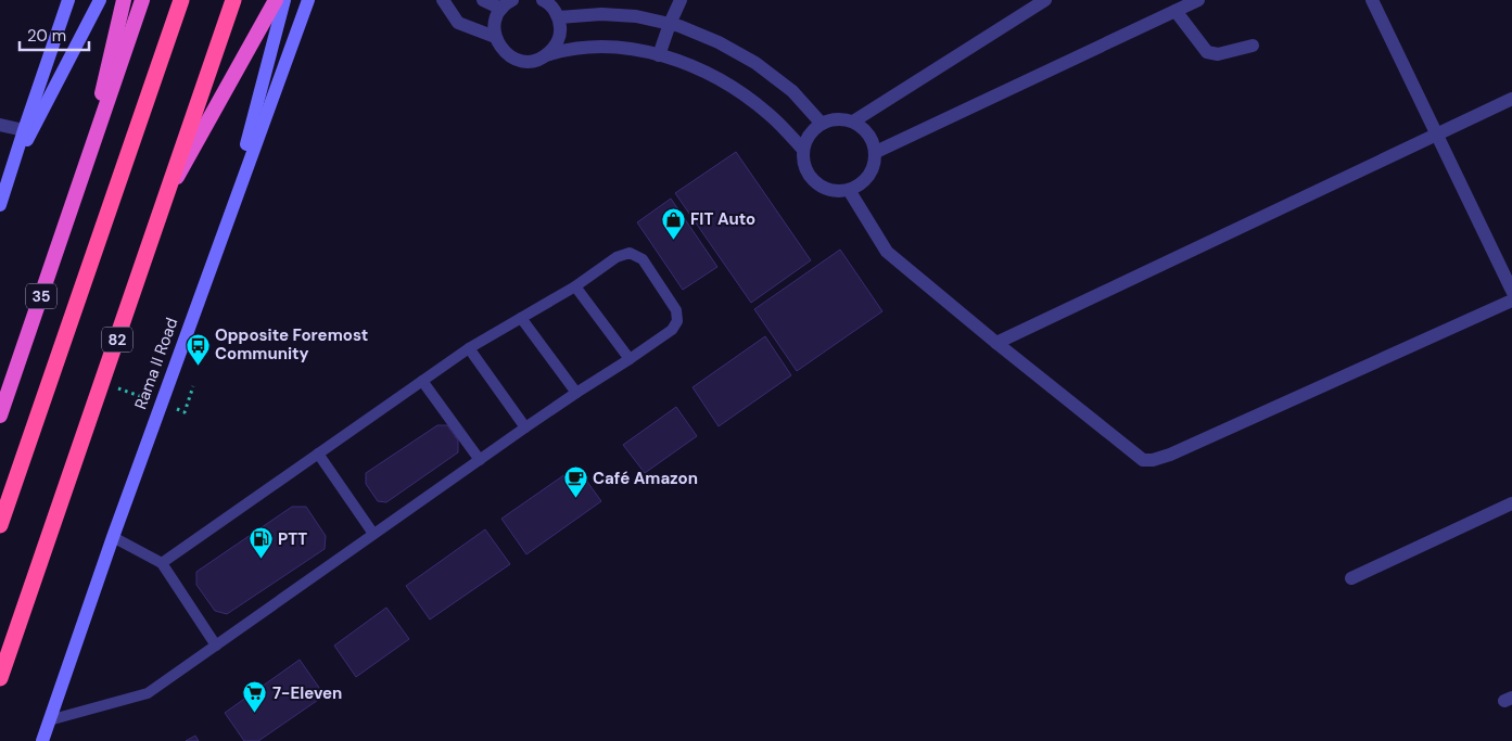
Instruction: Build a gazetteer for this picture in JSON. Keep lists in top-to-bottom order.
{
  "streets": {
    "highway": ["35", "82"],
    "main road": ["Rama II Road"]
  },
  "places": {
    "shop": ["FIT Auto"],
    "bus stop": ["Opposite Foremost Community"],
    "cafe": ["Café Amazon"],
    "fuel station": ["PTT"],
    "supermarket": ["7-Eleven"]
  },
  "scale_bar": "20 m"
}
